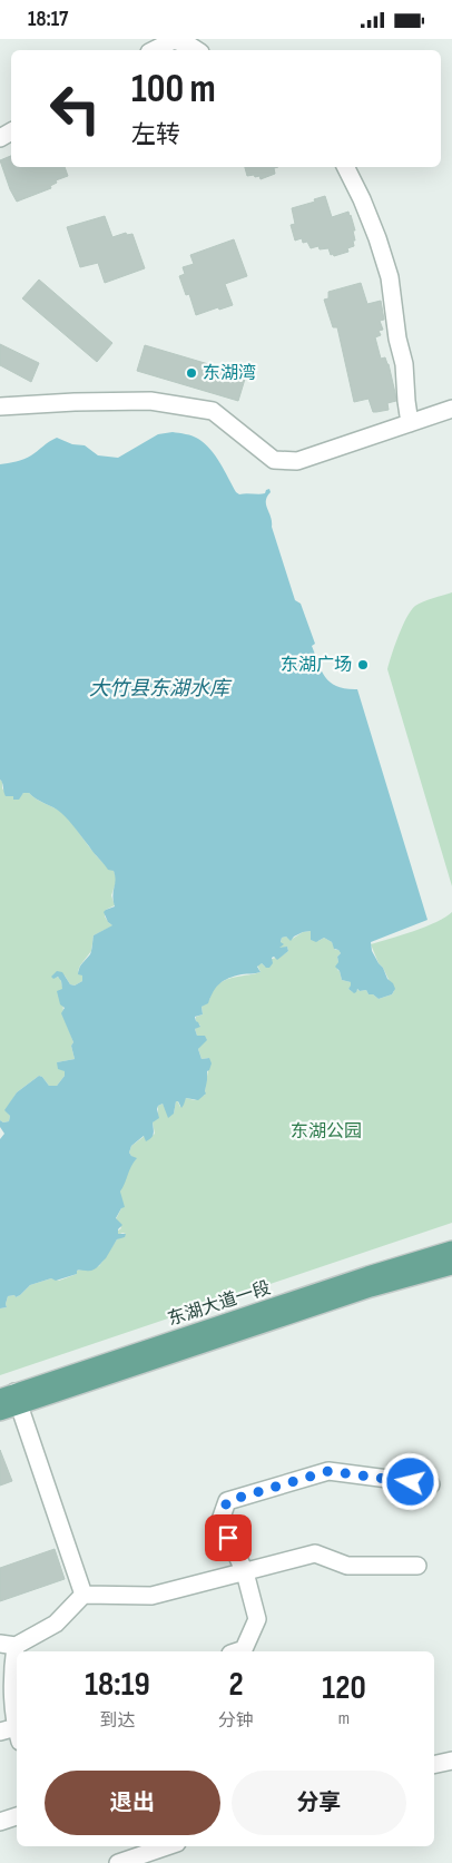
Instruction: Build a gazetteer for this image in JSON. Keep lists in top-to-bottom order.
{
  "streets": {
    "main road": ["东湖大道一段"]
  },
  "water": ["大竹县东湖水库"],
  "parks": ["东湖公园"],
  "places": ["东湖湾", "东湖广场"],
  "page": {
    "status": "18:17",
    "turn": ["100 m", "左转"],
    "eta": [
      "18:19",
      "到达",
      "2",
      "分钟",
      "120",
      "m"
    ],
    "buttons": ["退出", "分享"]
  }
}
